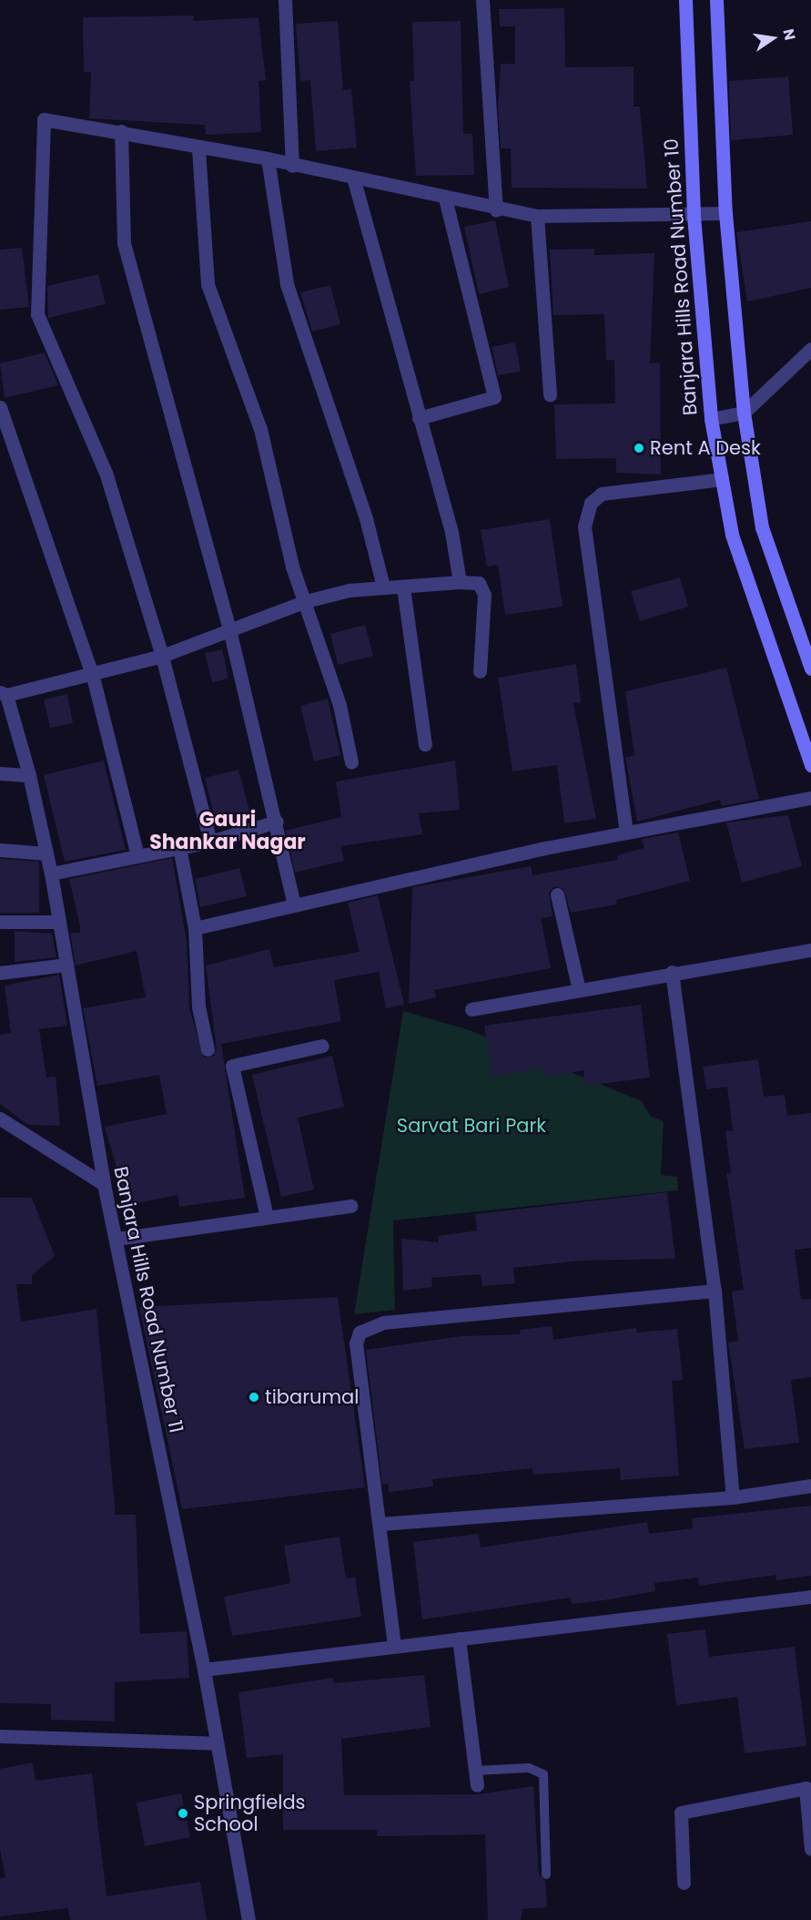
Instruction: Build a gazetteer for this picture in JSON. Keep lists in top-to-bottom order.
{
  "streets": {
    "main road": ["Banjara Hills Road Number 10"],
    "street": ["Banjara Hills Road Number 11"]
  },
  "districts": ["Gauri Shankar Nagar"],
  "parks": ["Sarvat Bari Park"],
  "places": ["Rent A Desk", "tibarumal", "Springfields School"],
  "north": "right"
}
